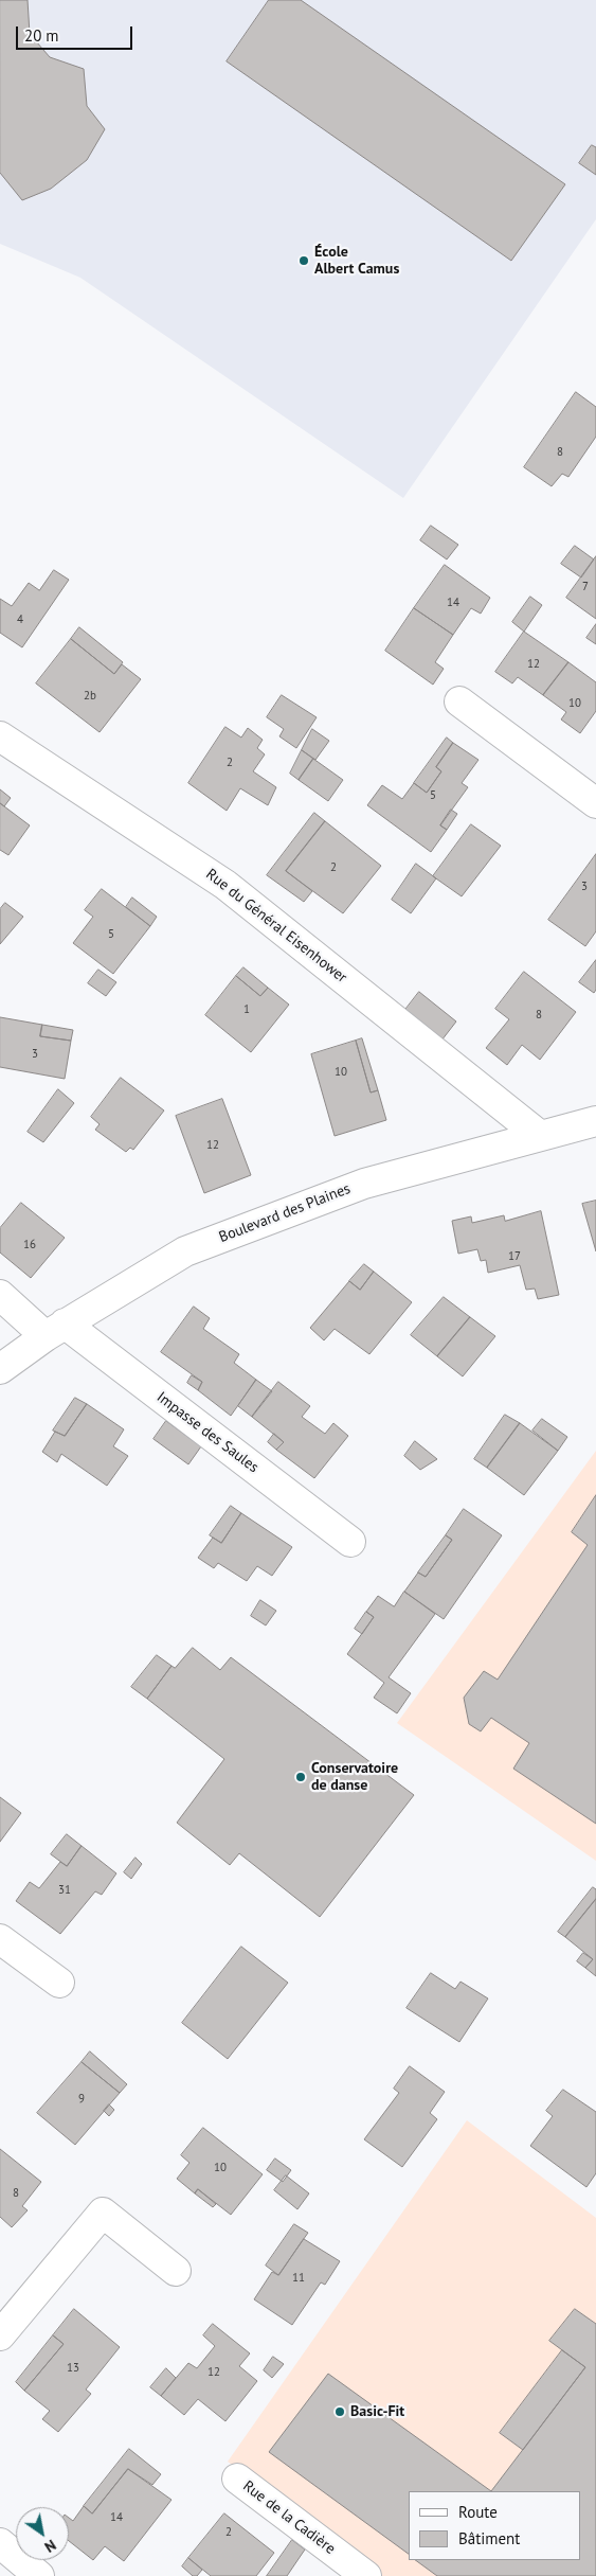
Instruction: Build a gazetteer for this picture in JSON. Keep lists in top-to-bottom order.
{
  "streets": {
    "street": [
      "Rue du Général Eisenhower",
      "Boulevard des Plaines",
      "Impasse des Saules",
      "Rue de la Cadière"
    ]
  },
  "crossings": [
    ["Rue du Général Eisenhower", "Boulevard des Plaines"],
    ["Boulevard des Plaines", "Impasse des Saules"]
  ],
  "places": ["École Albert Camus", "Conservatoire de danse", "Basic-Fit"],
  "house_numbers": [
    "8",
    "7",
    "14",
    "4",
    "12",
    "2b",
    "10",
    "2",
    "5",
    "2",
    "3",
    "5",
    "1",
    "8",
    "3",
    "10",
    "12",
    "16",
    "17",
    "31",
    "9",
    "10",
    "8",
    "11",
    "13",
    "12",
    "14",
    "2"
  ],
  "legend": ["Route", "Bâtiment"],
  "scale_bar": "20 m",
  "north": "bottom right"
}
